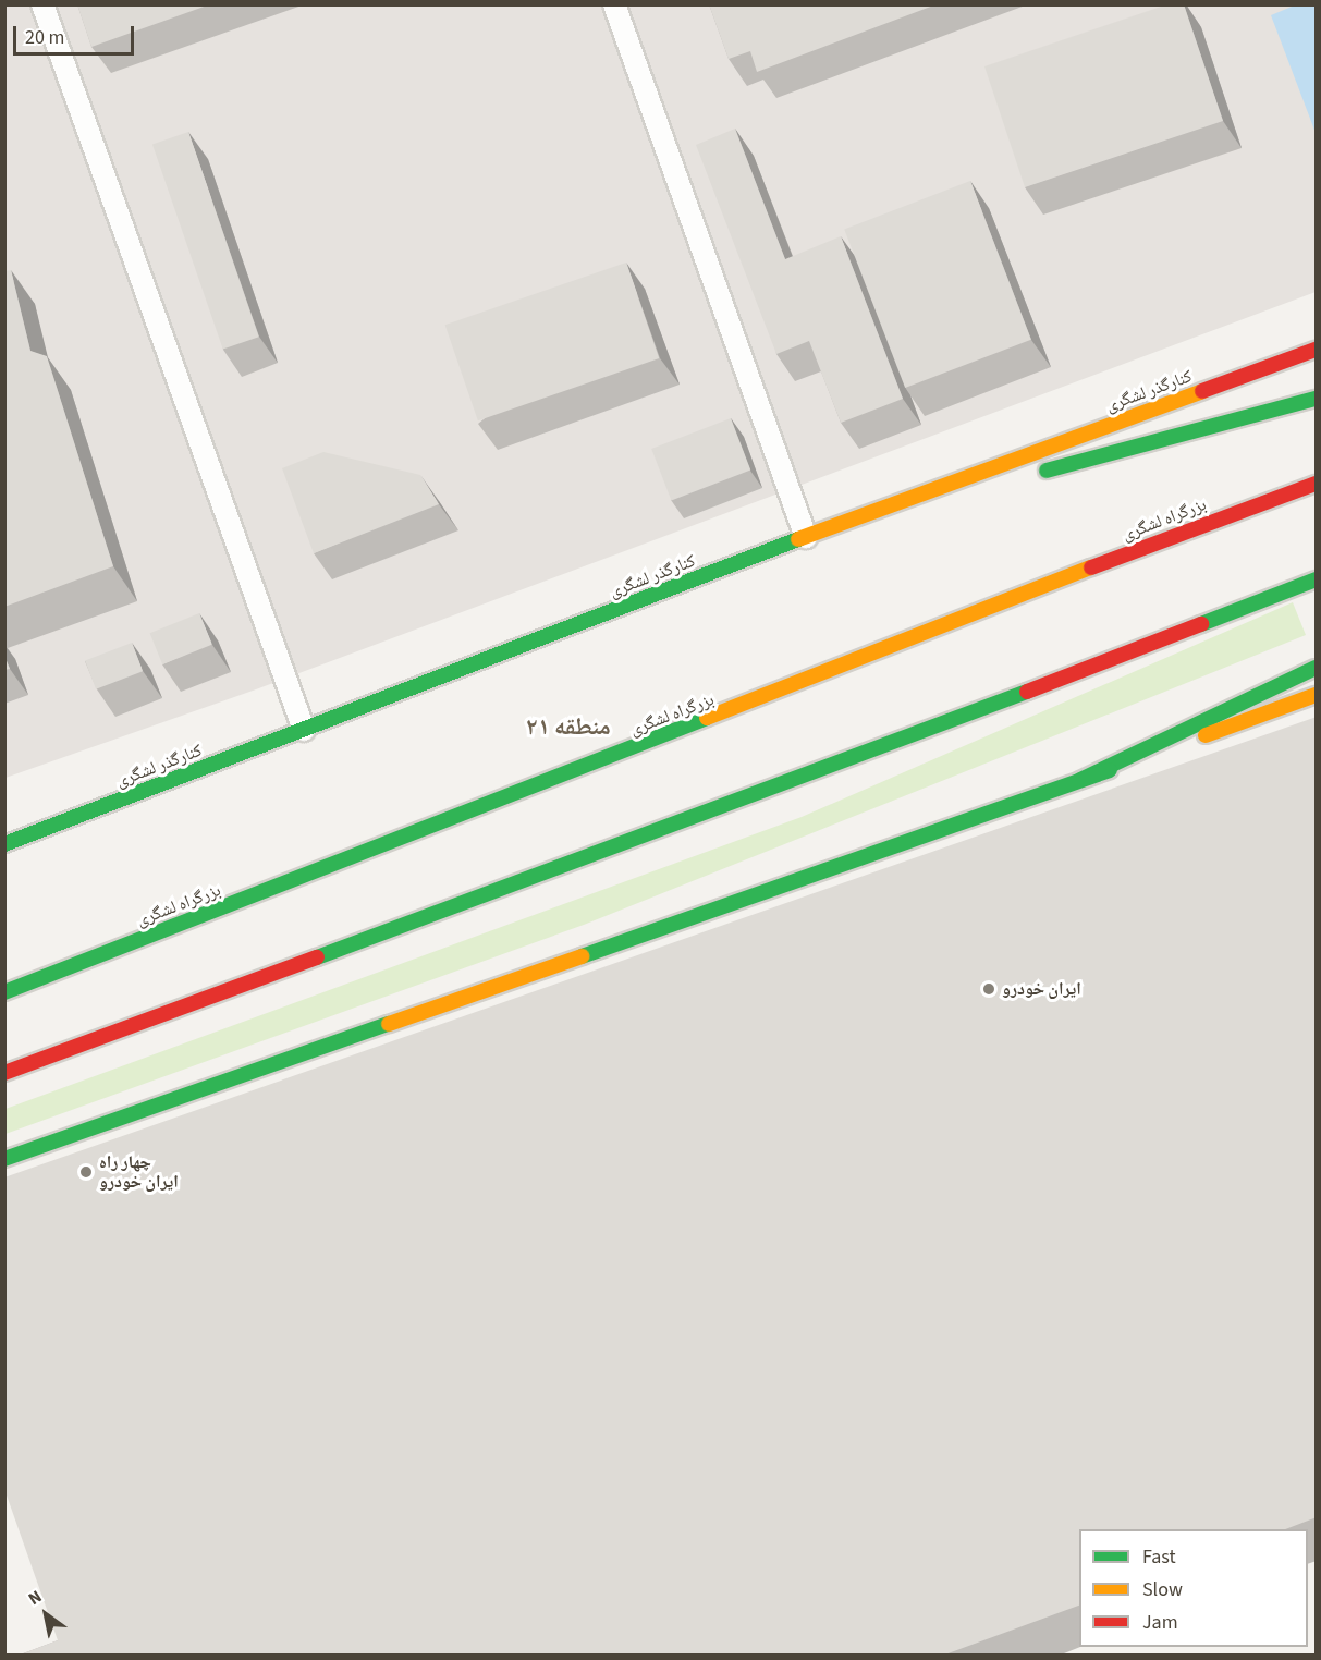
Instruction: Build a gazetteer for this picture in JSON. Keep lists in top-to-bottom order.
{
  "streets": {
    "main road": ["کنارگذر لشگری", "بزرگراه لشگری"]
  },
  "districts": ["منطقه ۲۱"],
  "places": ["ایران خودرو", "چهار راه ایران خودرو"],
  "legend": ["Fast", "Slow", "Jam"],
  "scale_bar": "20 m",
  "north": "top left"
}
